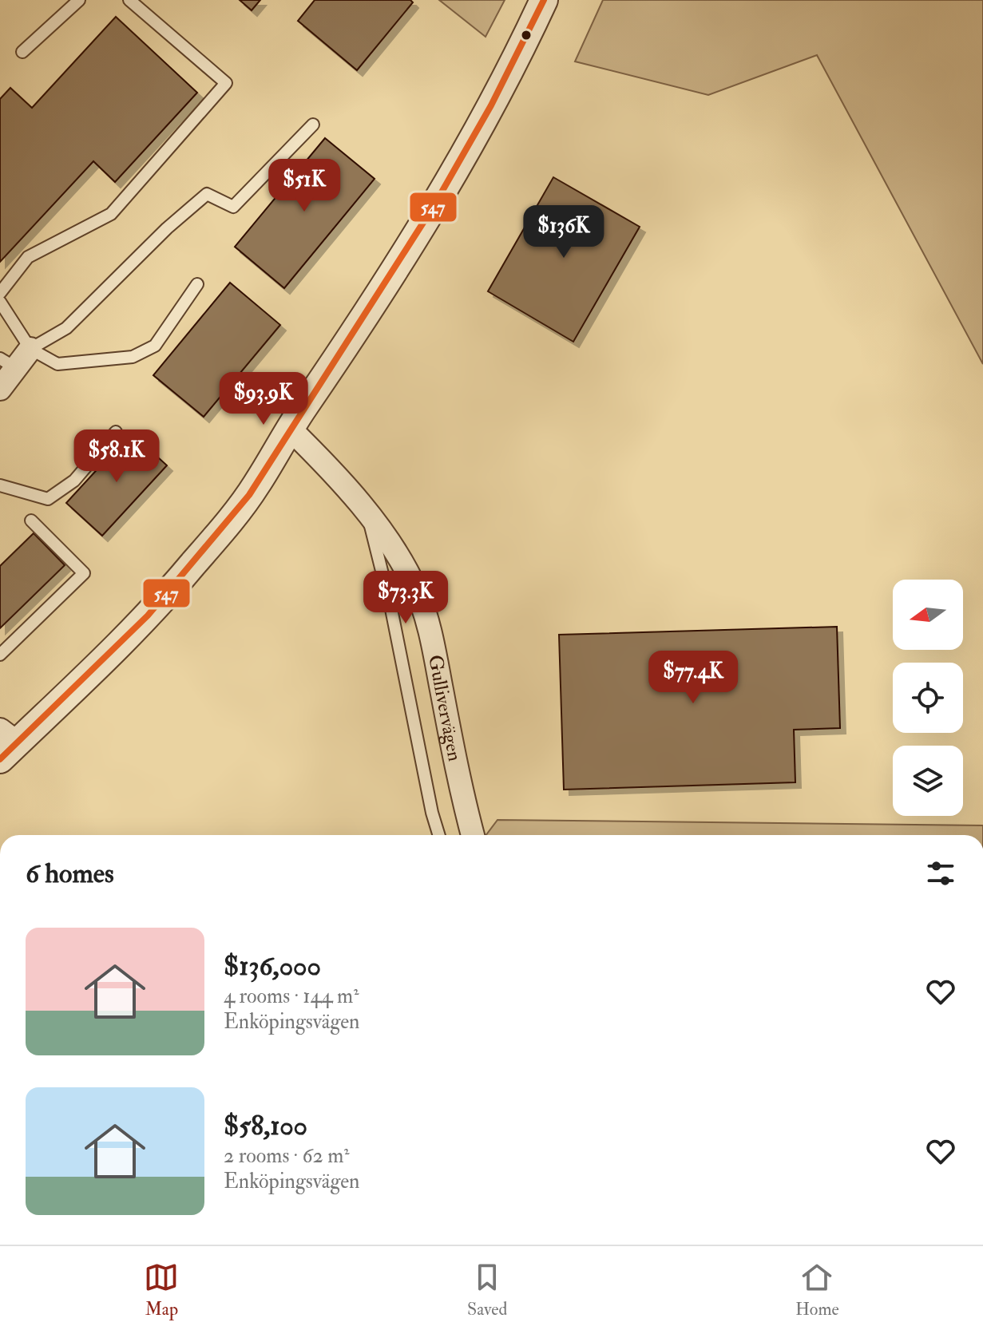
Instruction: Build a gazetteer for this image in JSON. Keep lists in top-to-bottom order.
{
  "streets": {
    "street": ["Gullivervägen"]
  },
  "lines": ["transit line 547"],
  "north": "left",
  "page": {
    "price": [
      "$51K",
      "$136K",
      "$93.9K",
      "$58.1K",
      "$73.3K",
      "$77.4K"
    ],
    "heading": "6 homes",
    "list": [
      {
        "name": "$136,000",
        "note": "4 rooms · 144 m² · Enköpingsvägen"
      },
      {
        "name": "$58,100",
        "note": "2 rooms · 62 m² · Enköpingsvägen"
      }
    ],
    "tabs": ["Map", "Saved", "Home"]
  }
}
